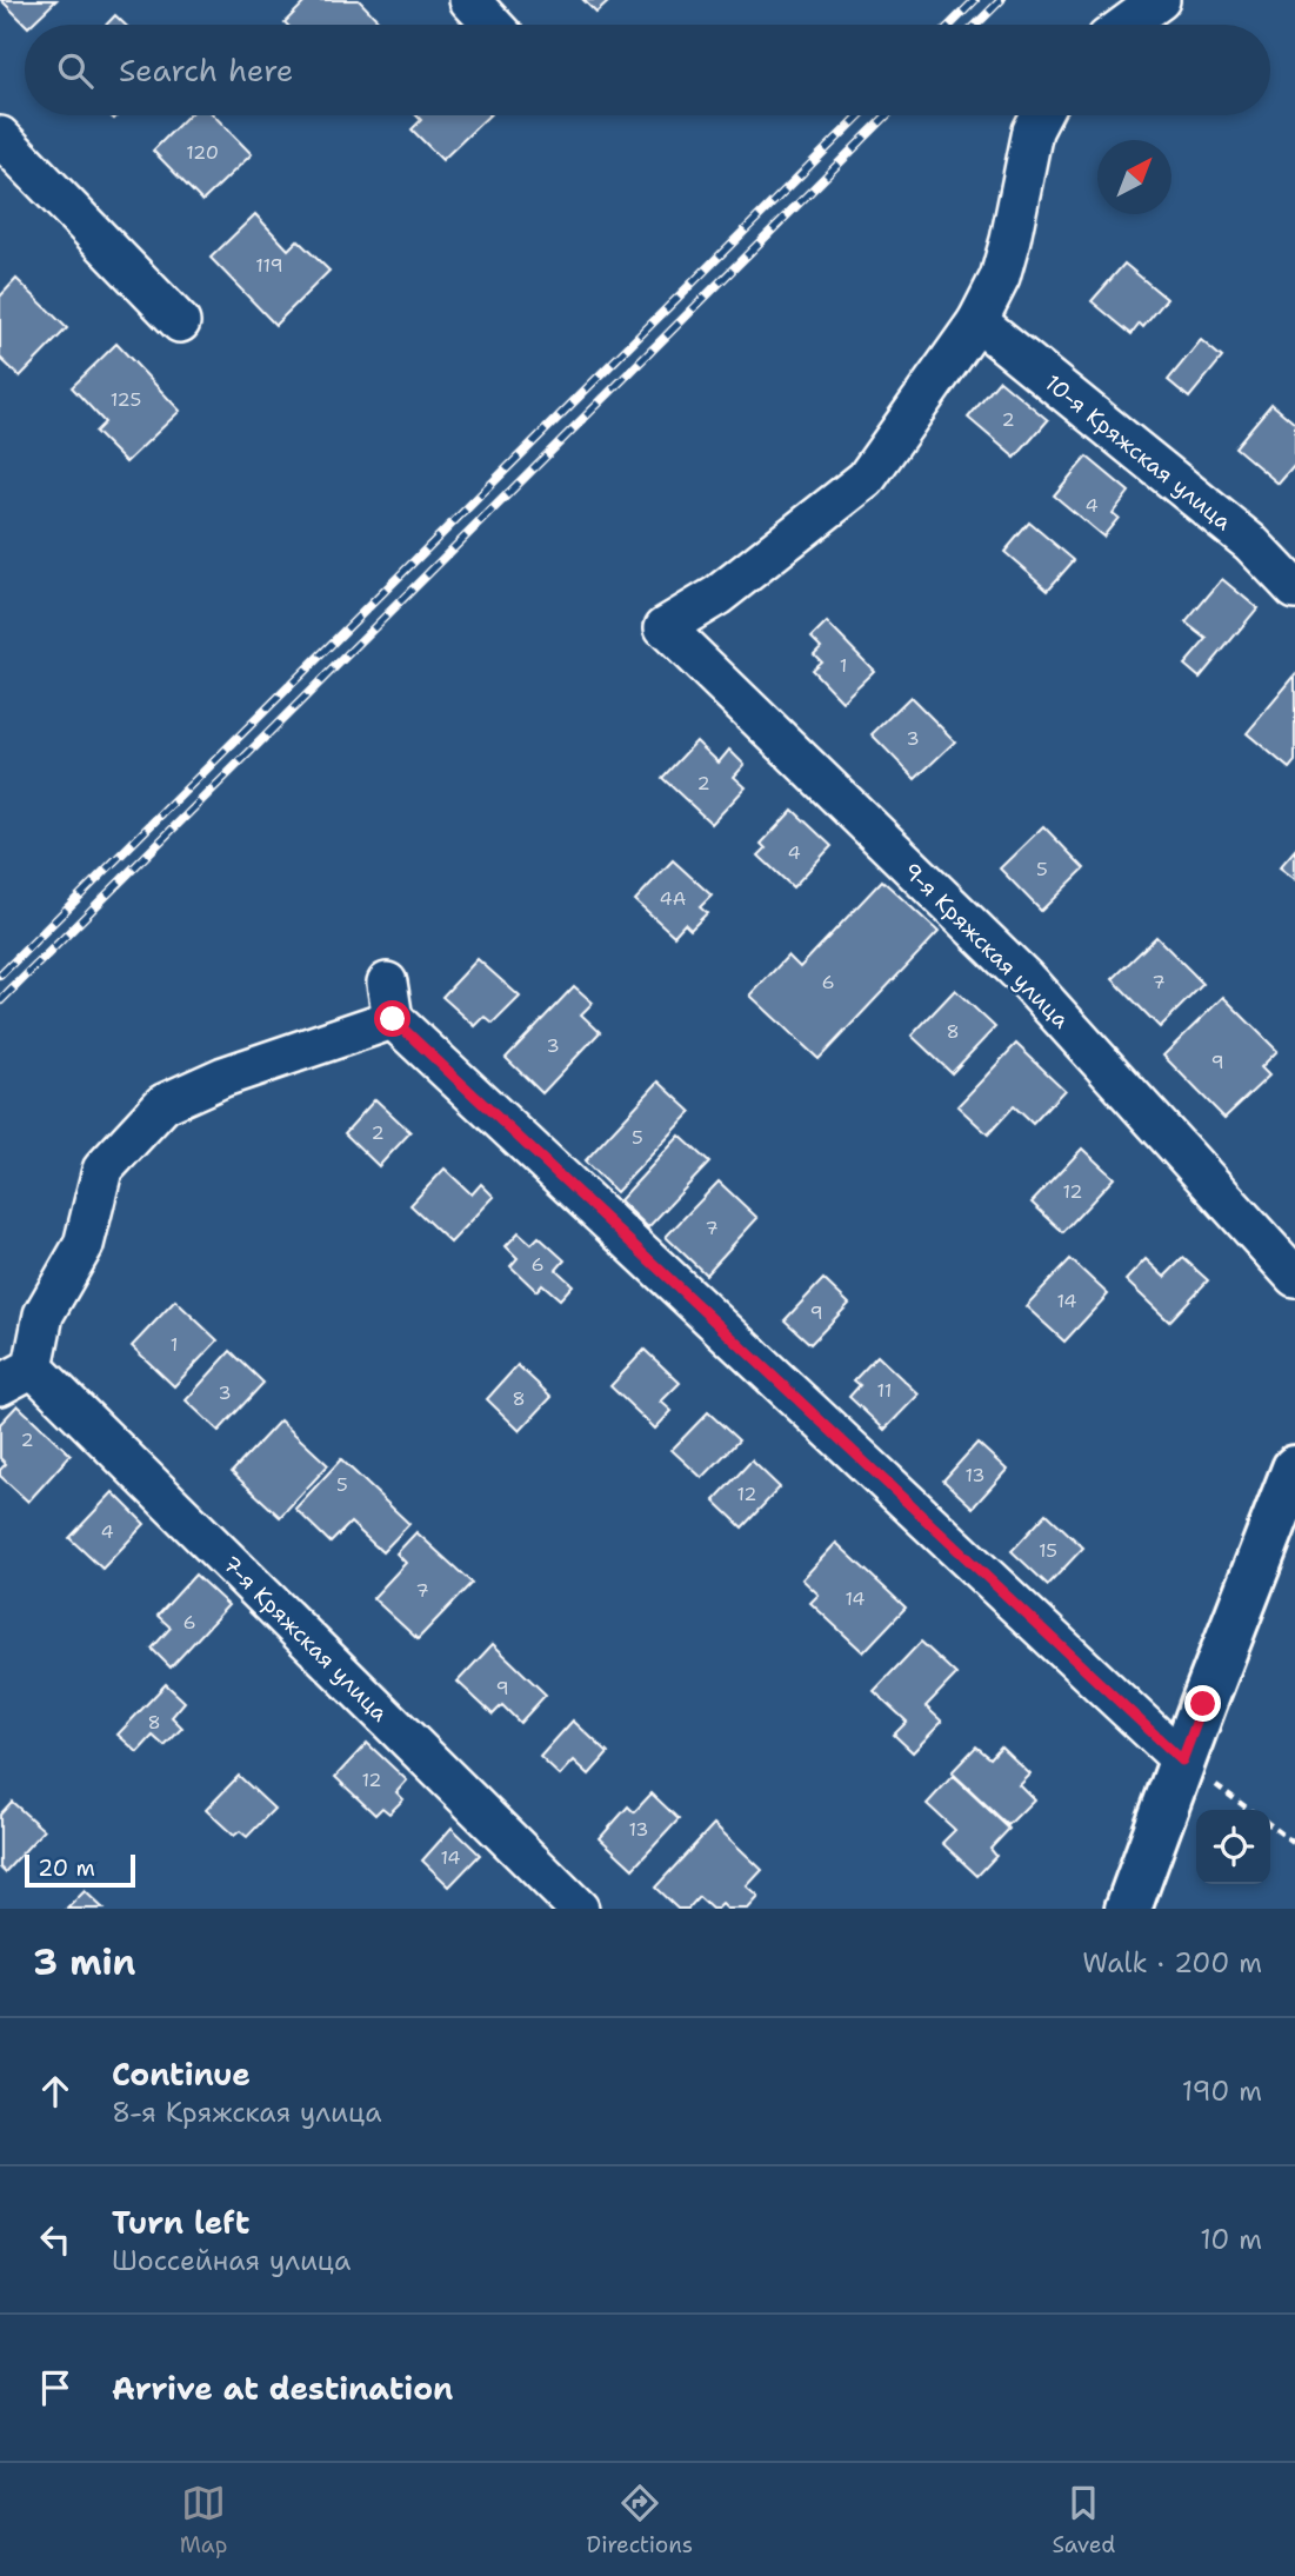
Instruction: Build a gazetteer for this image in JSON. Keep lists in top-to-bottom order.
{
  "streets": {
    "street": ["10-я Кряжская улица", "9-я Кряжская улица", "7-я Кряжская улица"]
  },
  "crossings": [
    ["10-я Кряжская улица", "9-я Кряжская улица"]
  ],
  "house_numbers": [
    "120",
    "119",
    "125",
    "2",
    "4",
    "1",
    "3",
    "2",
    "4",
    "5",
    "4А",
    "6",
    "7",
    "8",
    "3",
    "9",
    "2",
    "5",
    "12",
    "7",
    "6",
    "14",
    "9",
    "1",
    "11",
    "3",
    "8",
    "2",
    "13",
    "5",
    "12",
    "4",
    "15",
    "7",
    "14",
    "6",
    "9",
    "8",
    "12",
    "13",
    "14"
  ],
  "scale_bar": "20 m",
  "north": "top right",
  "page": {
    "search": "Search here",
    "scale": "20 m",
    "heading": ["3 min", "Walk · 200 m"],
    "list": [
      ["Continue", "8-я Кряжская улица", "190 m"],
      ["Turn left", "Шоссейная улица", "10 m"],
      "Arrive at destination"
    ],
    "nav": ["Map", "Directions", "Saved"]
  }
}
